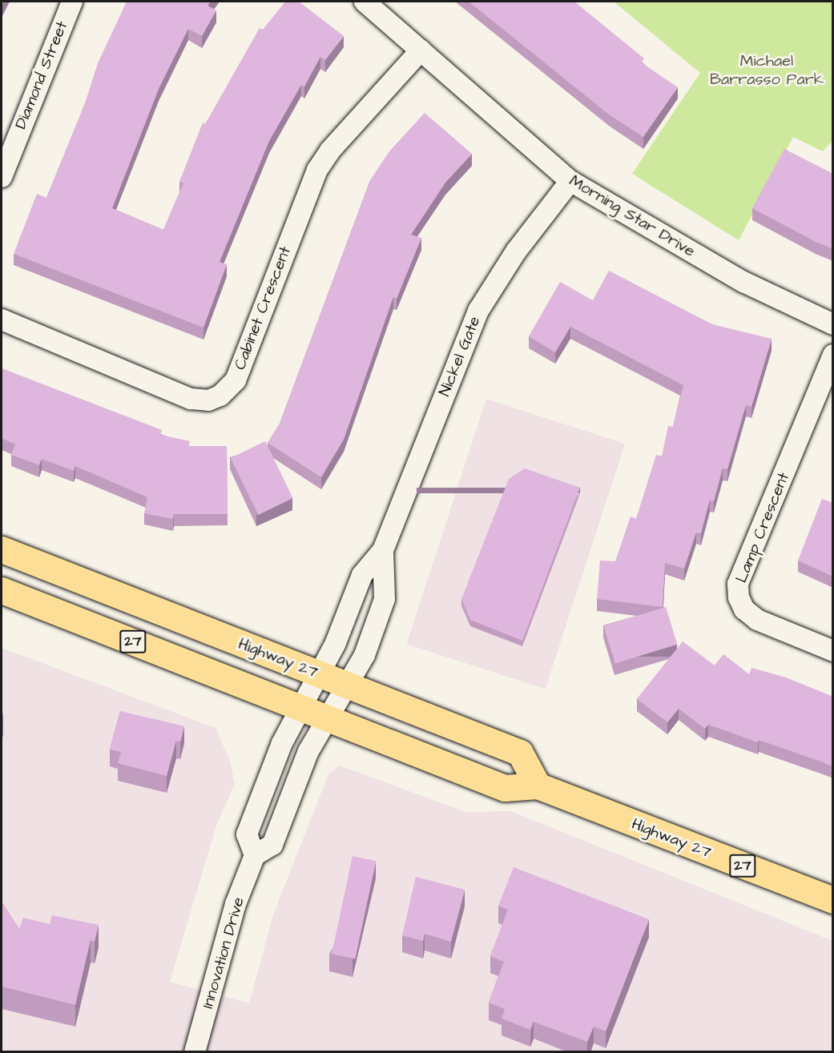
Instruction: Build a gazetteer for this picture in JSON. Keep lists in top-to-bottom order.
{
  "streets": {
    "main road": ["27", "Highway 27"],
    "street": [
      "Diamond Street",
      "Morning Star Drive",
      "Cabinet Crescent",
      "Nickel Gate",
      "Lamp Crescent",
      "Innovation Drive"
    ]
  },
  "crossings": [
    ["Morning Star Drive", "Cabinet Crescent"],
    ["Morning Star Drive", "Nickel Gate"],
    ["Nickel Gate", "Highway 27"]
  ],
  "parks": ["Michael Barrasso Park"]
}
